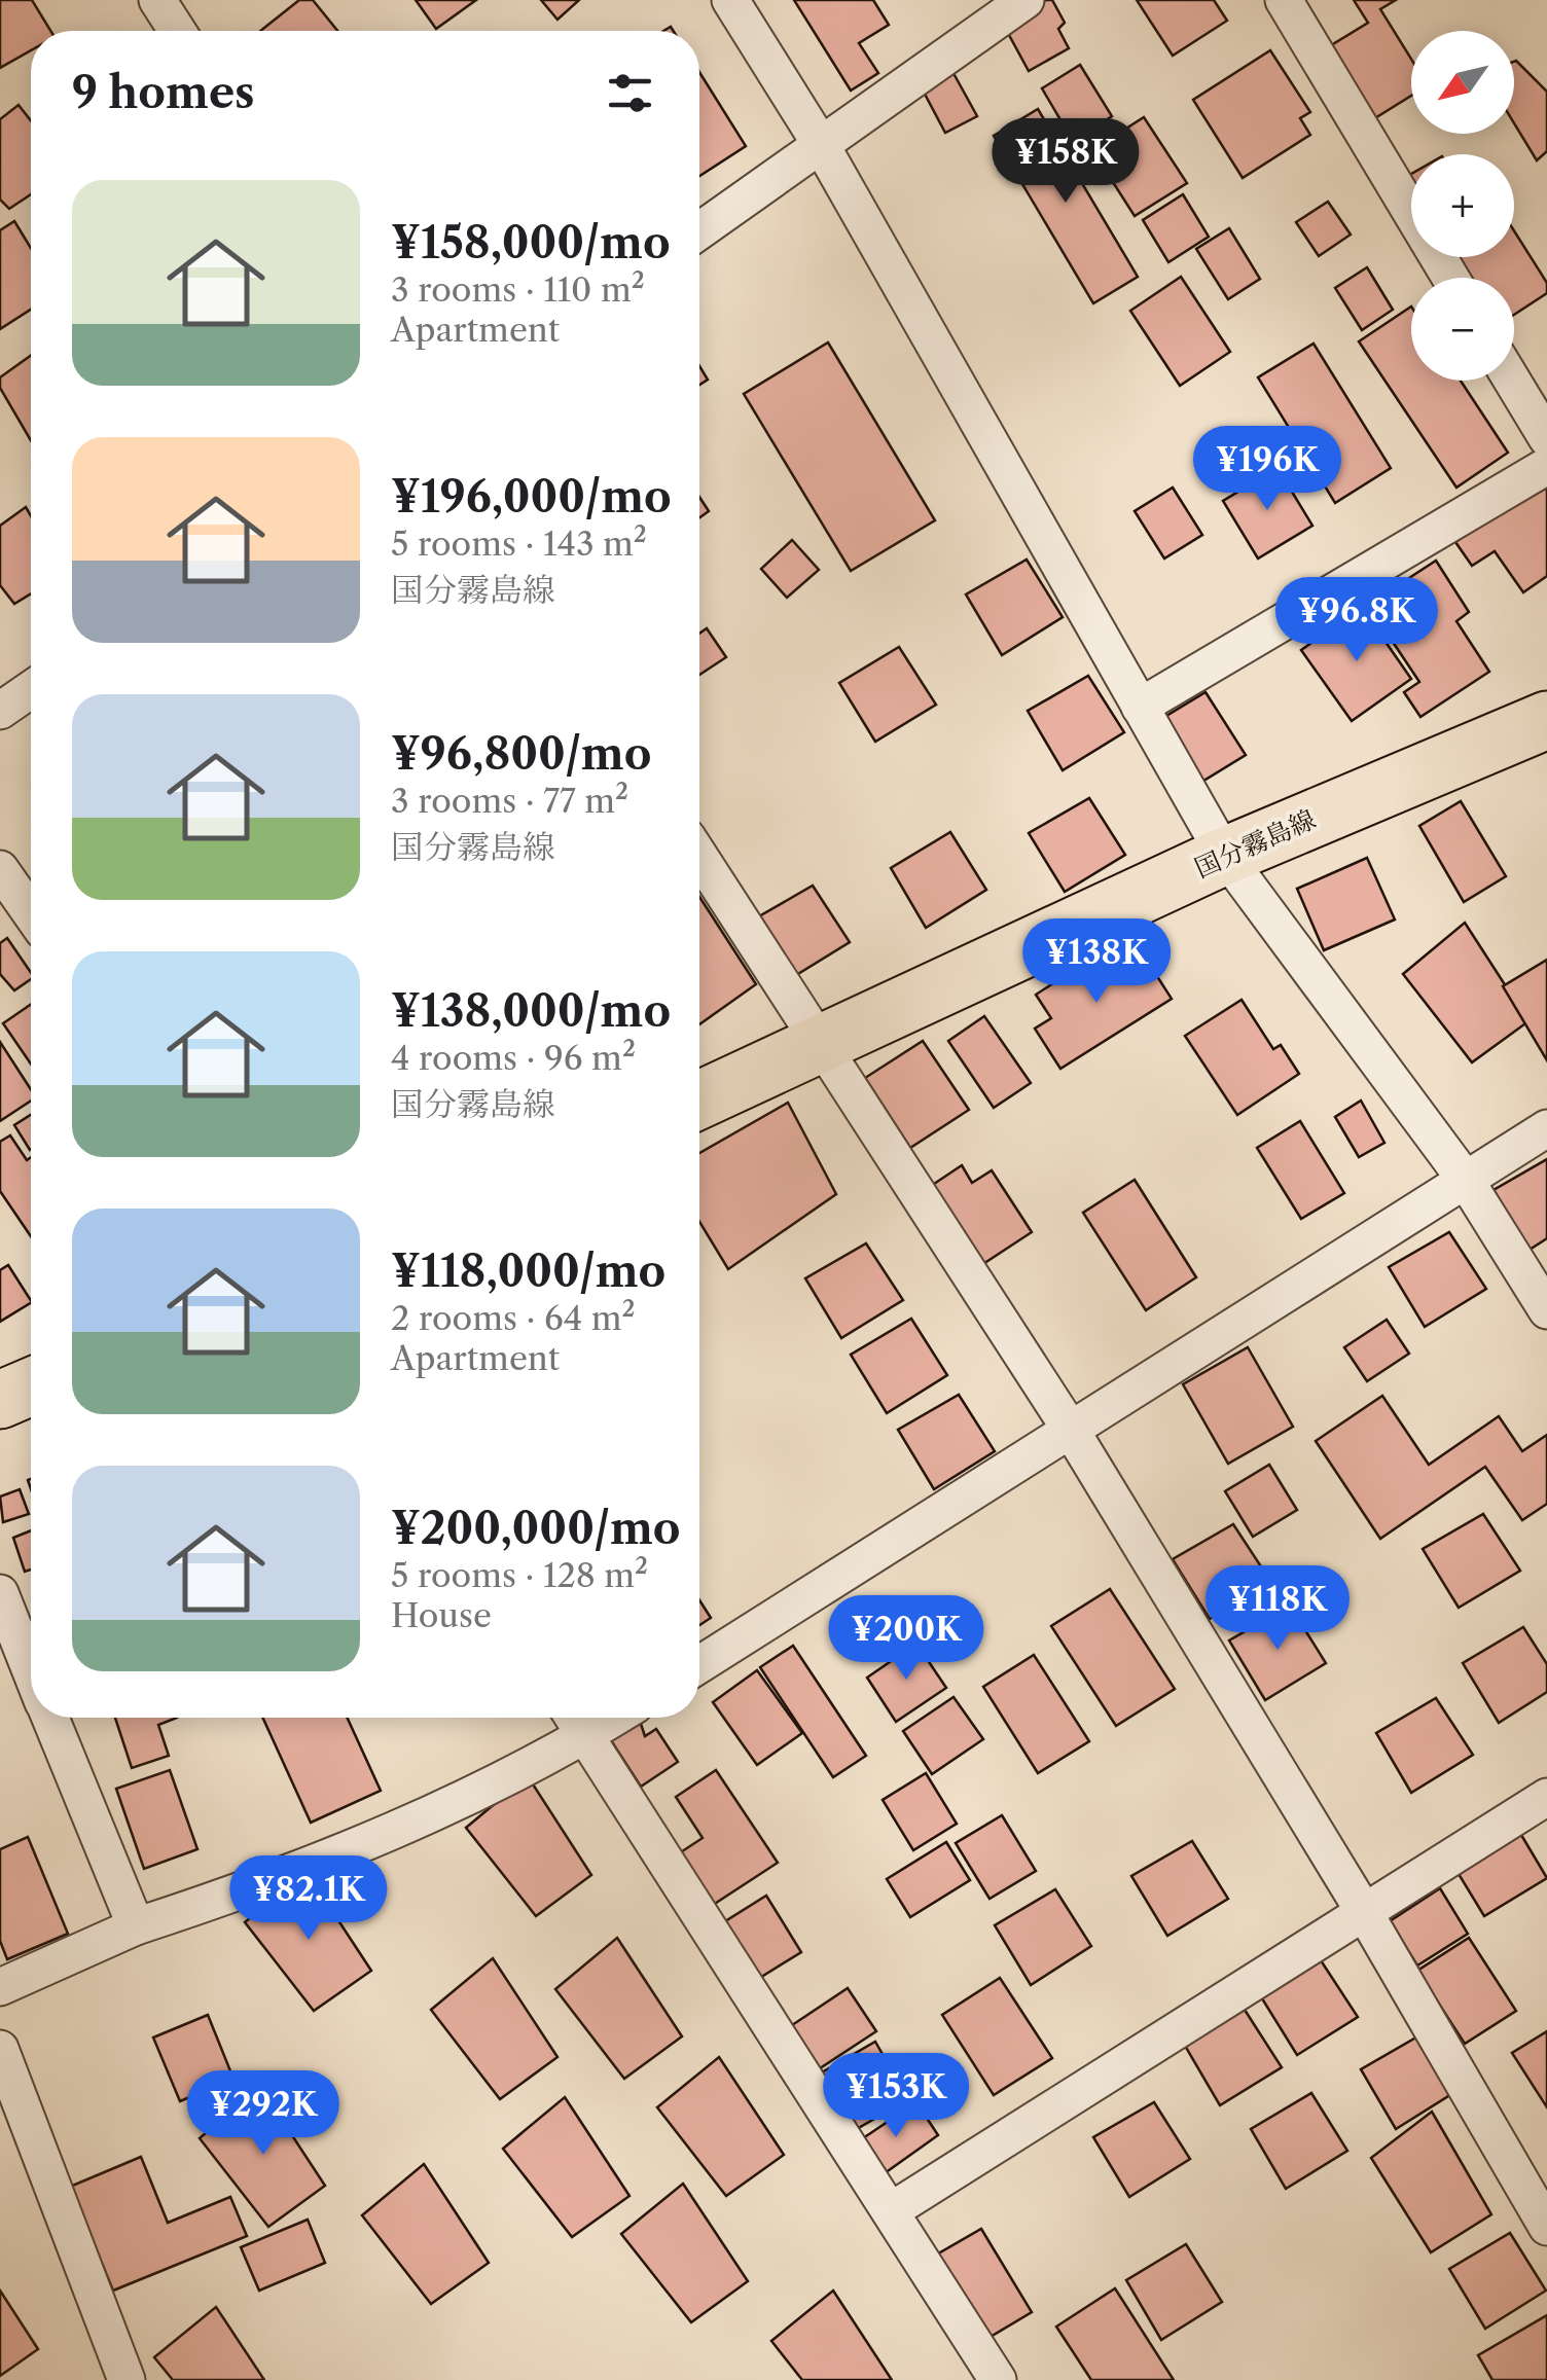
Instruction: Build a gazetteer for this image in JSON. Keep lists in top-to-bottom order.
{
  "streets": {
    "main road": ["国分霧島線"]
  },
  "north": "bottom left",
  "page": {
    "map_buttons": ["+", "−"],
    "heading": "9 homes",
    "price": [
      "¥158K",
      "¥196K",
      "¥96.8K",
      "¥138K",
      "¥118K",
      "¥200K",
      "¥82.1K",
      "¥153K",
      "¥292K"
    ],
    "list": [
      {
        "name": "¥158,000/mo",
        "note": "3 rooms · 110 m² · Apartment"
      },
      {
        "name": "¥196,000/mo",
        "note": "5 rooms · 143 m² · 国分霧島線"
      },
      {
        "name": "¥96,800/mo",
        "note": "3 rooms · 77 m² · 国分霧島線"
      },
      {
        "name": "¥138,000/mo",
        "note": "4 rooms · 96 m² · 国分霧島線"
      },
      {
        "name": "¥118,000/mo",
        "note": "2 rooms · 64 m² · Apartment"
      },
      {
        "name": "¥200,000/mo",
        "note": "5 rooms · 128 m² · House"
      }
    ]
  }
}
